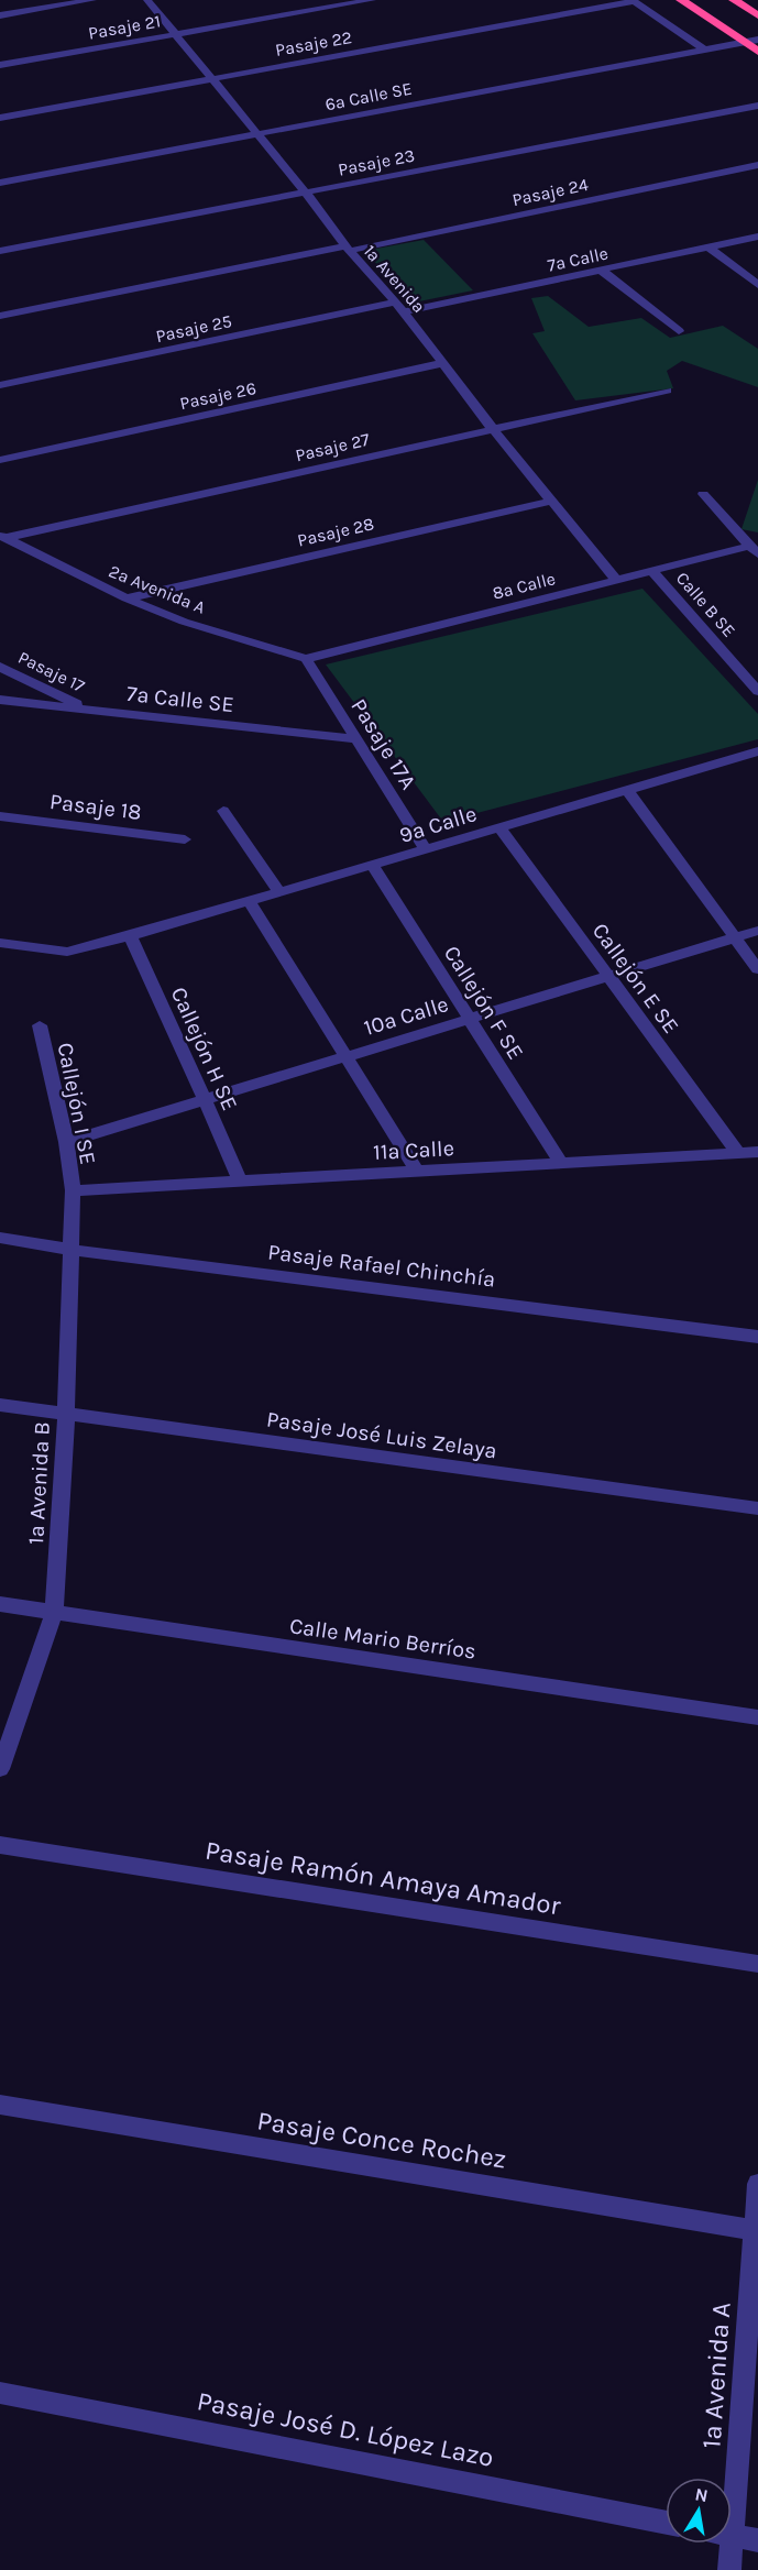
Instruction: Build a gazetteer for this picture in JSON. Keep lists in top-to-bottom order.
{
  "streets": {
    "street": [
      "Pasaje 21",
      "Pasaje 22",
      "6a Calle SE",
      "Pasaje 23",
      "Pasaje 24",
      "7a Calle",
      "1a Avenida",
      "Pasaje 25",
      "Pasaje 26",
      "Pasaje 27",
      "Pasaje 28",
      "8a Calle",
      "2a Avenida A",
      "Calle B SE",
      "Pasaje 17",
      "7a Calle SE",
      "Pasaje 17A",
      "Pasaje 18",
      "9a Calle",
      "Callejón E SE",
      "Callejón F SE",
      "10a Calle",
      "Callejón H SE",
      "Callejón I SE",
      "11a Calle",
      "Pasaje Rafael Chinchía",
      "Pasaje José Luis Zelaya",
      "1a Avenida B",
      "Calle Mario Berríos",
      "Pasaje Ramón Amaya Amador",
      "Pasaje Conce Rochez",
      "1a Avenida A",
      "Pasaje José D. López Lazo"
    ]
  },
  "crossings": [
    ["Pasaje 21", "1a Avenida"],
    ["Pasaje 22", "1a Avenida"],
    ["6a Calle SE", "1a Avenida"],
    ["Pasaje 23", "1a Avenida"],
    ["Pasaje 24", "1a Avenida"],
    ["7a Calle", "1a Avenida"],
    ["1a Avenida", "Pasaje 25"],
    ["1a Avenida", "Pasaje 26"],
    ["1a Avenida", "Pasaje 27"],
    ["1a Avenida", "Pasaje 28"],
    ["1a Avenida", "8a Calle"],
    ["Pasaje 27", "2a Avenida A"],
    ["Pasaje 28", "2a Avenida A"],
    ["8a Calle", "2a Avenida A"],
    ["8a Calle", "Calle B SE"],
    ["8a Calle", "Pasaje 17A"],
    ["2a Avenida A", "Pasaje 17A"],
    ["Pasaje 17", "7a Calle SE"],
    ["7a Calle SE", "Pasaje 17A"],
    ["Pasaje 17A", "9a Calle"],
    ["9a Calle", "Callejón E SE"],
    ["9a Calle", "Callejón F SE"],
    ["9a Calle", "Callejón H SE"],
    ["Callejón E SE", "10a Calle"],
    ["Callejón E SE", "11a Calle"],
    ["Callejón F SE", "10a Calle"],
    ["Callejón F SE", "11a Calle"],
    ["10a Calle", "Callejón H SE"],
    ["10a Calle", "Callejón I SE"],
    ["Callejón H SE", "11a Calle"],
    ["Callejón I SE", "11a Calle"],
    ["Callejón I SE", "1a Avenida B"],
    ["11a Calle", "1a Avenida B"],
    ["Pasaje Rafael Chinchía", "1a Avenida B"],
    ["Pasaje José Luis Zelaya", "1a Avenida B"],
    ["1a Avenida B", "Calle Mario Berríos"],
    ["Pasaje Conce Rochez", "1a Avenida A"]
  ],
  "north": "top"
}
